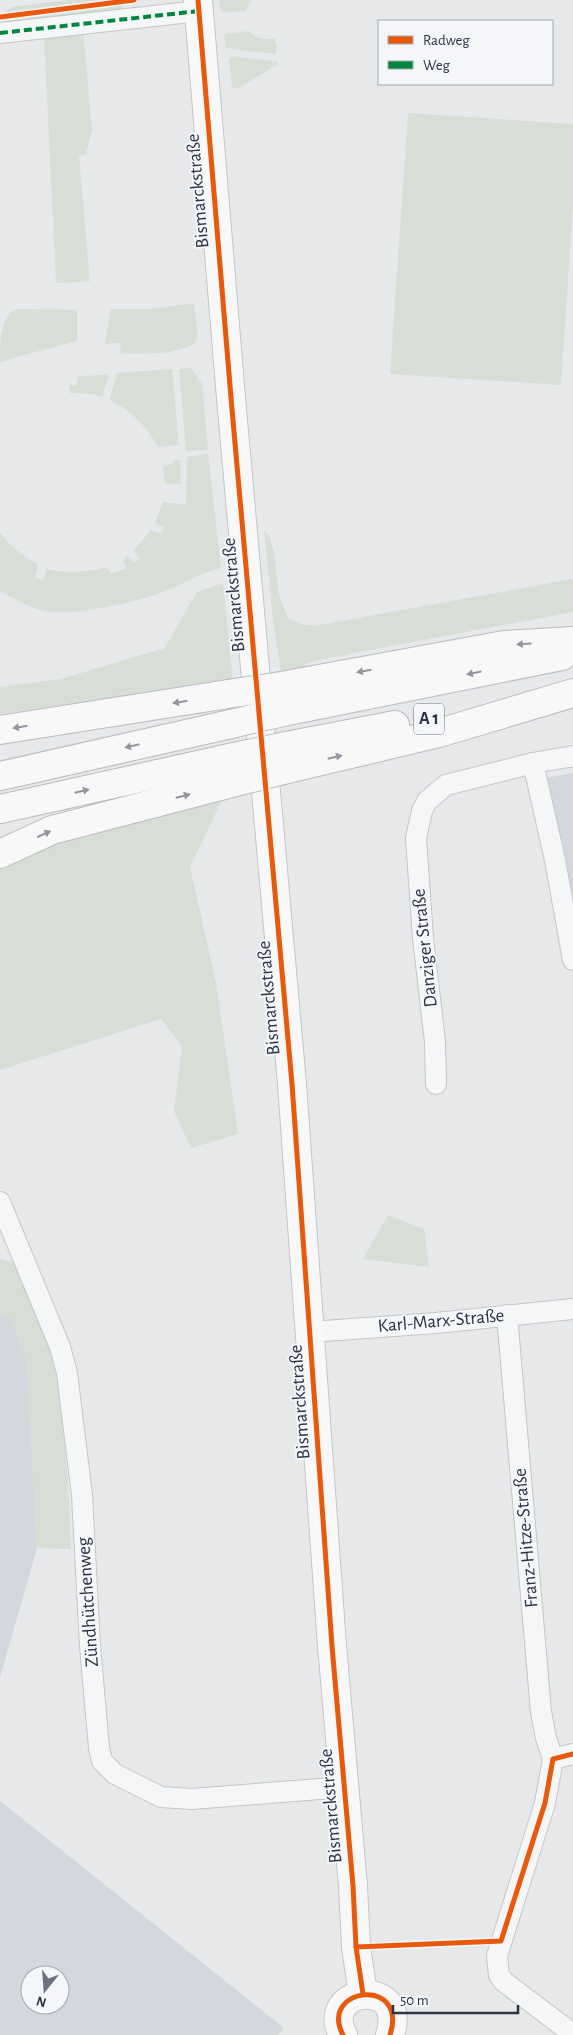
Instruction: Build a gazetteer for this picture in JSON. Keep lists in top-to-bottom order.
{
  "streets": {
    "main road": ["Bismarckstraße", "A 1"],
    "street": [
      "Danziger Straße",
      "Karl-Marx-Straße",
      "Franz-Hitze-Straße",
      "Zündhütchenweg"
    ]
  },
  "crossings": [
    ["Bismarckstraße", "Karl-Marx-Straße"],
    ["Bismarckstraße", "Zündhütchenweg"],
    ["Karl-Marx-Straße", "Franz-Hitze-Straße"]
  ],
  "legend": ["Radweg", "Weg"],
  "scale_bar": "50 m",
  "north": "bottom"
}
